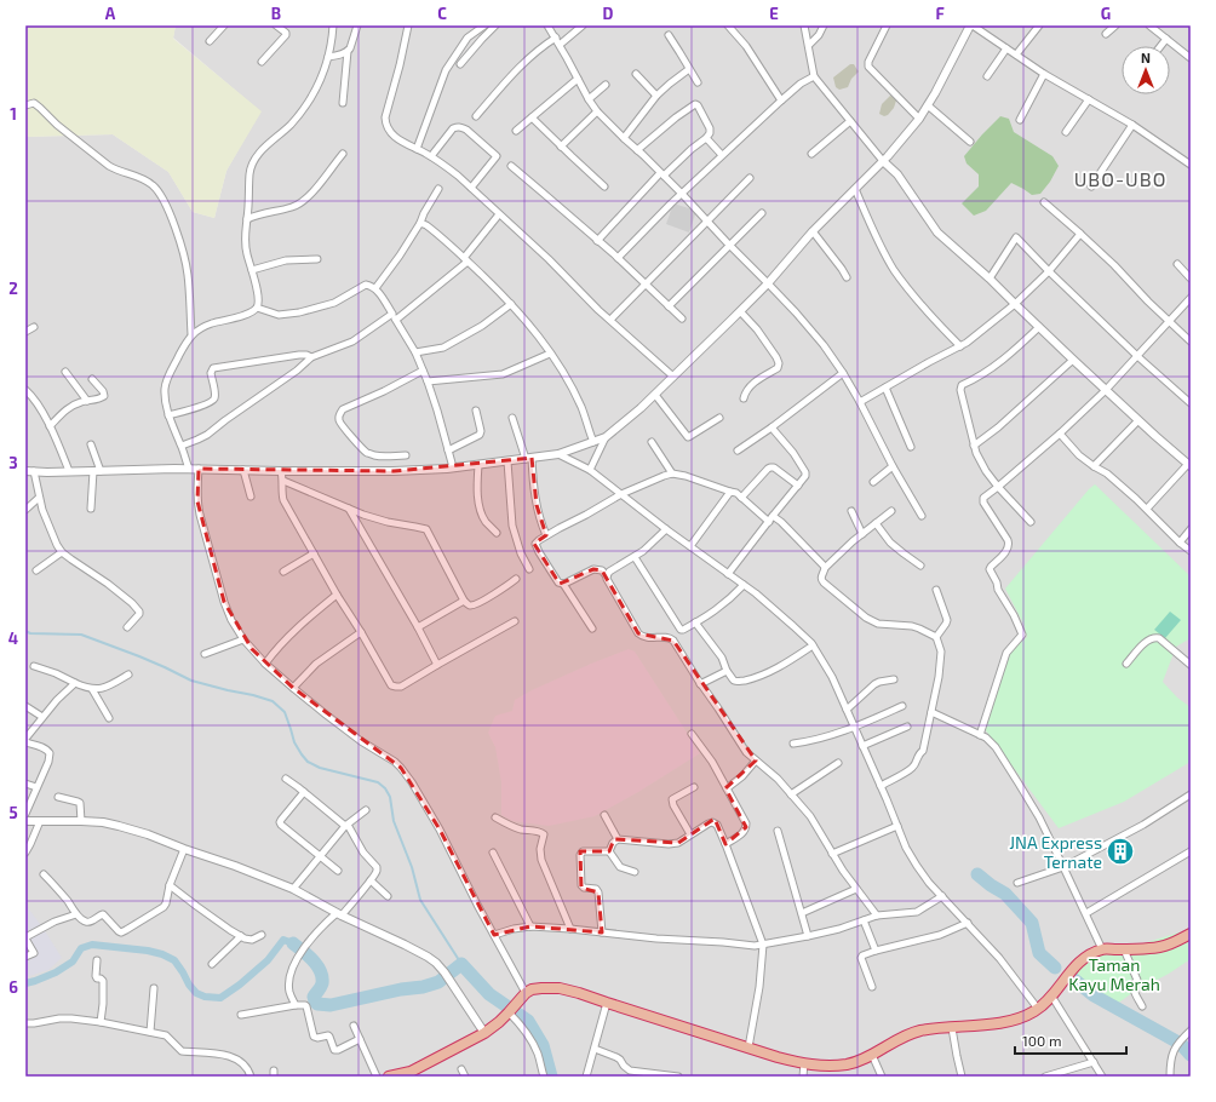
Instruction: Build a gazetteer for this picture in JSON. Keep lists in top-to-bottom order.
{
  "districts": ["UBO-UBO"],
  "parks": ["Taman Kayu Merah"],
  "places": {
    "building": ["JNA Express Ternate"]
  },
  "scale_bar": "100 m",
  "north": "top",
  "grid": {
    "columns": [
      "A",
      "B",
      "C",
      "D",
      "E",
      "F",
      "G"
    ],
    "rows": [
      "1",
      "2",
      "3",
      "4",
      "5",
      "6"
    ]
  }
}
